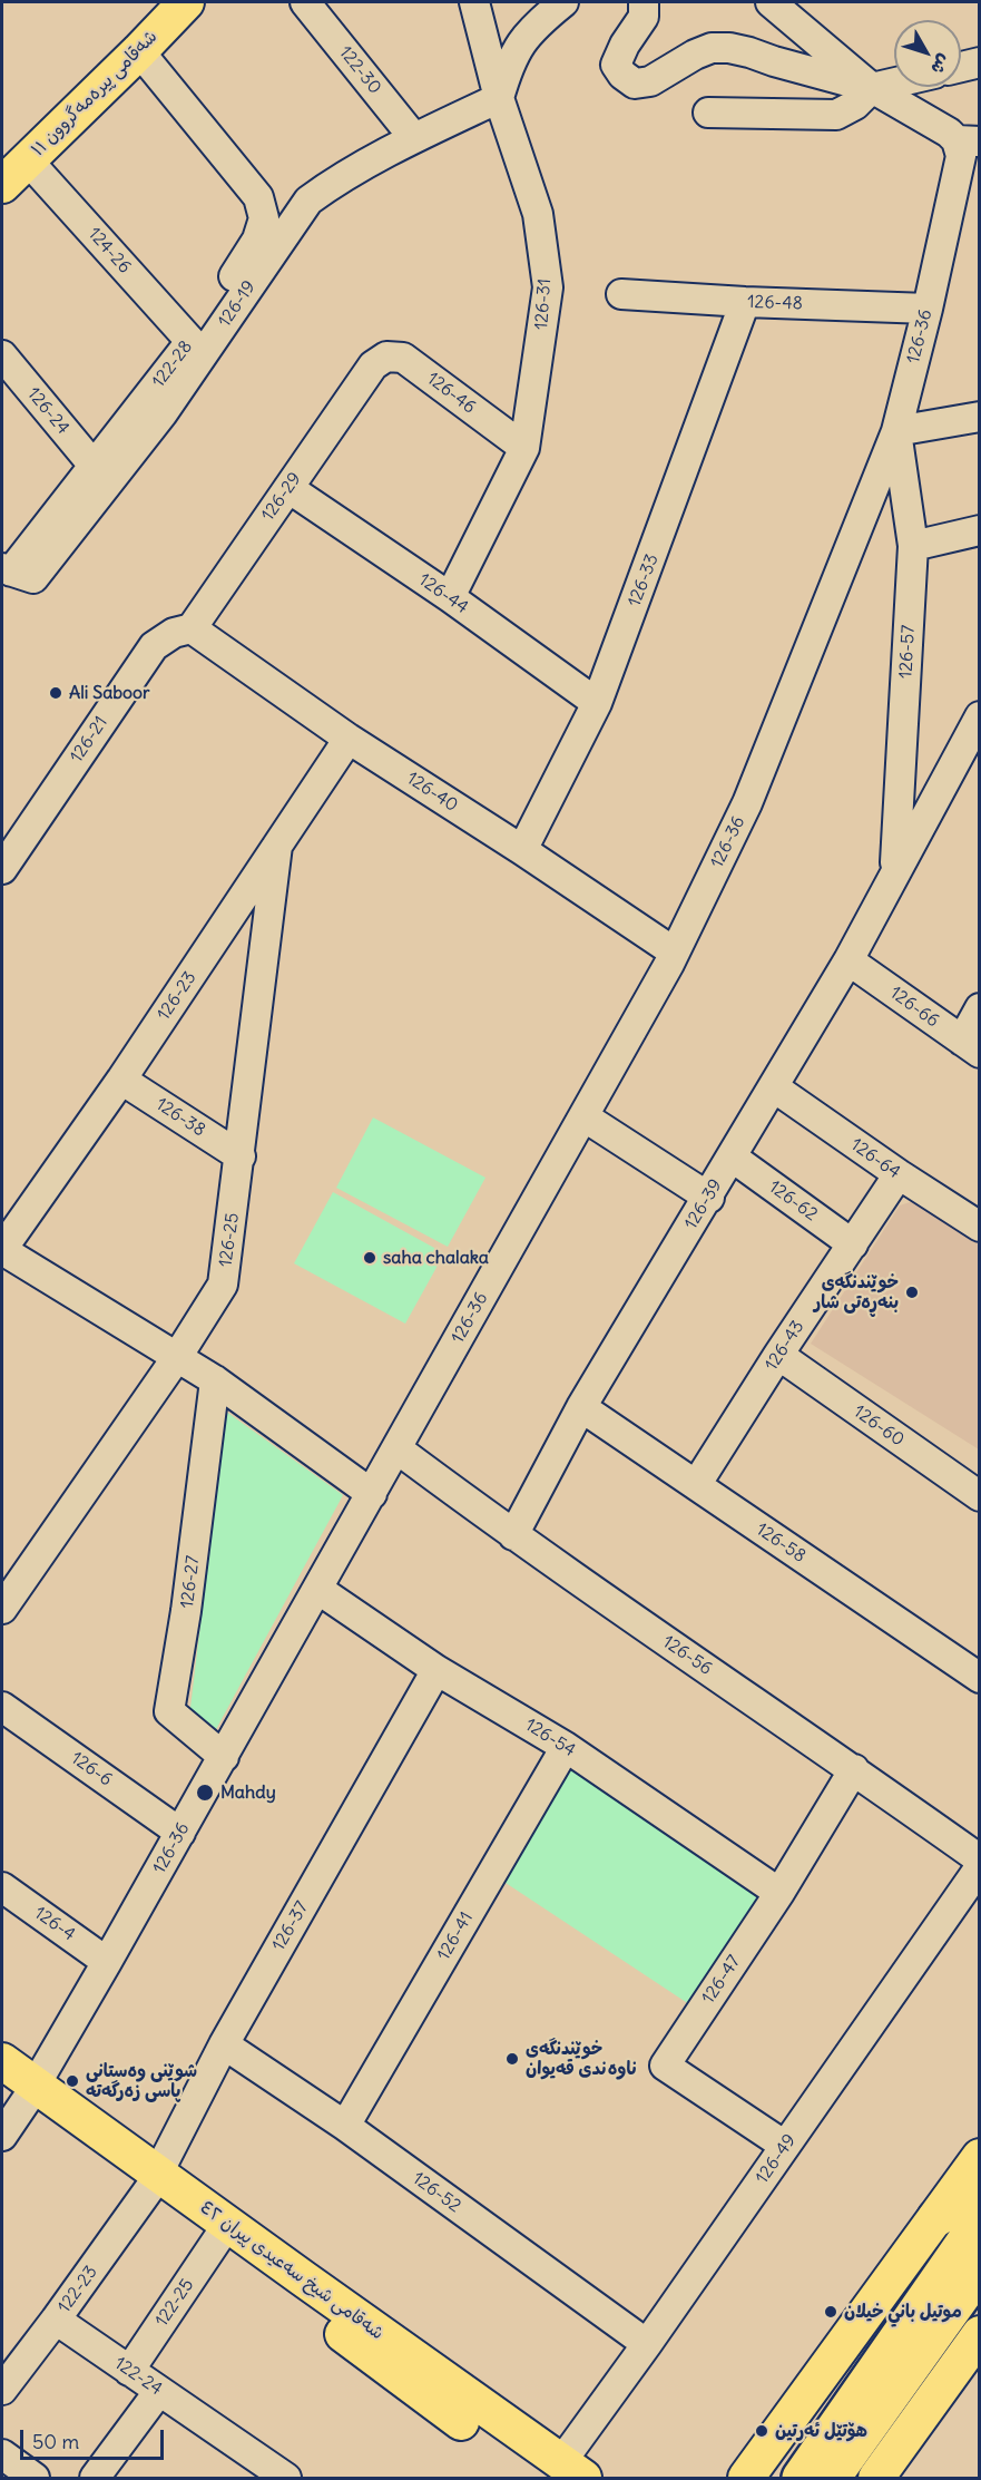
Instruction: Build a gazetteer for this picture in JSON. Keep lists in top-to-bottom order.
{
  "streets": {
    "main road": ["شەقامی پیرەمەگروون ١١", "شەقامی شیخ سەعیدی پیران ٤٢"],
    "street": [
      "122-30",
      "124-26",
      "126-48",
      "126-19",
      "126-31",
      "126-36",
      "122-28",
      "126-46",
      "126-24",
      "126-29",
      "126-33",
      "126-44",
      "126-57",
      "126-21",
      "126-40",
      "126-23",
      "126-66",
      "126-38",
      "126-64",
      "126-62",
      "126-39",
      "126-25",
      "126-43",
      "126-60",
      "126-58",
      "126-27",
      "126-56",
      "126-54",
      "126-6",
      "126-4",
      "126-37",
      "126-41",
      "126-47",
      "126-49",
      "126-52",
      "122-23",
      "122-25",
      "122-24"
    ]
  },
  "crossings": [
    ["122-30", "126-19"],
    ["شەقامی پیرەمەگروون ١١", "124-26"],
    ["شەقامی پیرەمەگروون ١١", "122-28"],
    ["124-26", "122-28"],
    ["126-48", "126-36"],
    ["126-48", "126-33"],
    ["126-19", "126-31"],
    ["126-19", "122-28"],
    ["126-31", "126-46"],
    ["126-31", "126-44"],
    ["126-36", "126-57"],
    ["126-36", "126-40"],
    ["126-36", "126-27"],
    ["126-36", "126-56"],
    ["126-36", "126-54"],
    ["126-36", "126-6"],
    ["126-36", "126-4"],
    ["126-36", "شەقامی شیخ سەعیدی پیران ٤٢"],
    ["122-28", "126-24"],
    ["126-46", "126-29"],
    ["126-29", "126-44"],
    ["126-29", "126-21"],
    ["126-29", "126-40"],
    ["126-33", "126-44"],
    ["126-33", "126-40"],
    ["126-57", "126-39"],
    ["126-21", "126-40"],
    ["126-40", "126-23"],
    ["126-23", "126-38"],
    ["126-23", "126-25"],
    ["126-66", "126-39"],
    ["126-38", "126-25"],
    ["126-64", "126-39"],
    ["126-64", "126-43"],
    ["126-62", "126-39"],
    ["126-62", "126-43"],
    ["126-39", "126-58"],
    ["126-39", "126-56"],
    ["126-43", "126-60"],
    ["126-43", "126-58"],
    ["126-56", "126-47"],
    ["126-54", "126-37"],
    ["126-54", "126-41"],
    ["126-54", "126-47"],
    ["126-37", "126-52"],
    ["126-37", "شەقامی شیخ سەعیدی پیران ٤٢"],
    ["126-37", "122-23"],
    ["126-41", "126-52"],
    ["126-47", "126-49"],
    ["126-49", "126-52"],
    ["126-49", "شەقامی شیخ سەعیدی پیران ٤٢"],
    ["شەقامی شیخ سەعیدی پیران ٤٢", "122-23"],
    ["شەقامی شیخ سەعیدی پیران ٤٢", "122-25"],
    ["122-23", "122-24"],
    ["122-25", "122-24"]
  ],
  "places": [
    "Ali Saboor",
    "saha chalaka",
    "خوێندنگەی بنەڕەتی شار",
    "Mahdy",
    "خوێندنگەی ناوەندی قەیوان",
    "شوێنی وەستانی پاسی زەرگەتە",
    "موتيل باني خيلان",
    "هۆتێل ئەرتین"
  ],
  "scale_bar": "50 m",
  "north": "bottom right"
}
